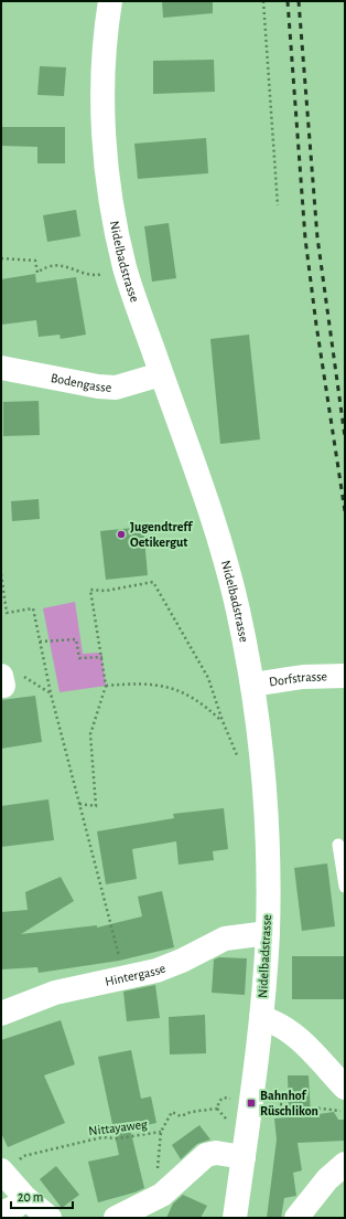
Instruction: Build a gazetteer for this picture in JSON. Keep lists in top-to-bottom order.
{
  "streets": {
    "main road": [
      "Nidelbadstrasse",
      "Bodengasse",
      "Dorfstrasse",
      "Hintergasse"
    ],
    "path": ["Nittayaweg"]
  },
  "crossings": [
    ["Nidelbadstrasse", "Bodengasse"],
    ["Nidelbadstrasse", "Dorfstrasse"],
    ["Nidelbadstrasse", "Hintergasse"]
  ],
  "places": {
    "other": ["Jugendtreff Oetikergut"],
    "transit": ["Bahnhof Rüschlikon"]
  },
  "scale_bar": "20 m"
}
